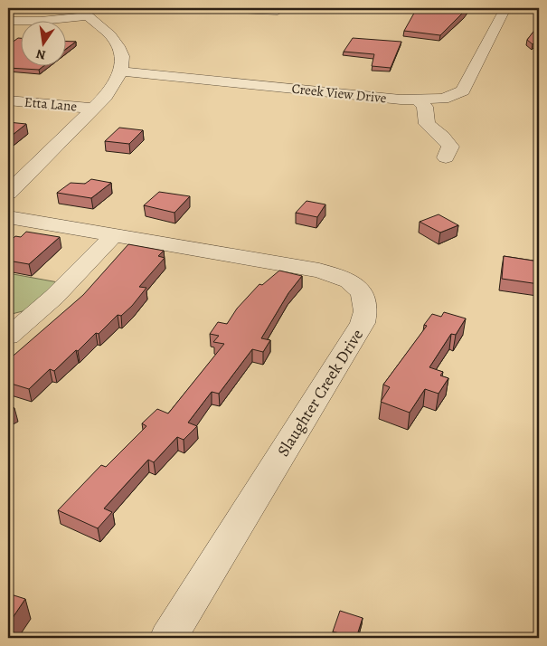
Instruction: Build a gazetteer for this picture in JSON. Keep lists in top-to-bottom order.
{
  "streets": {
    "street": ["Creek View Drive", "Etta Lane", "Slaughter Creek Drive"]
  },
  "north": "bottom"
}
